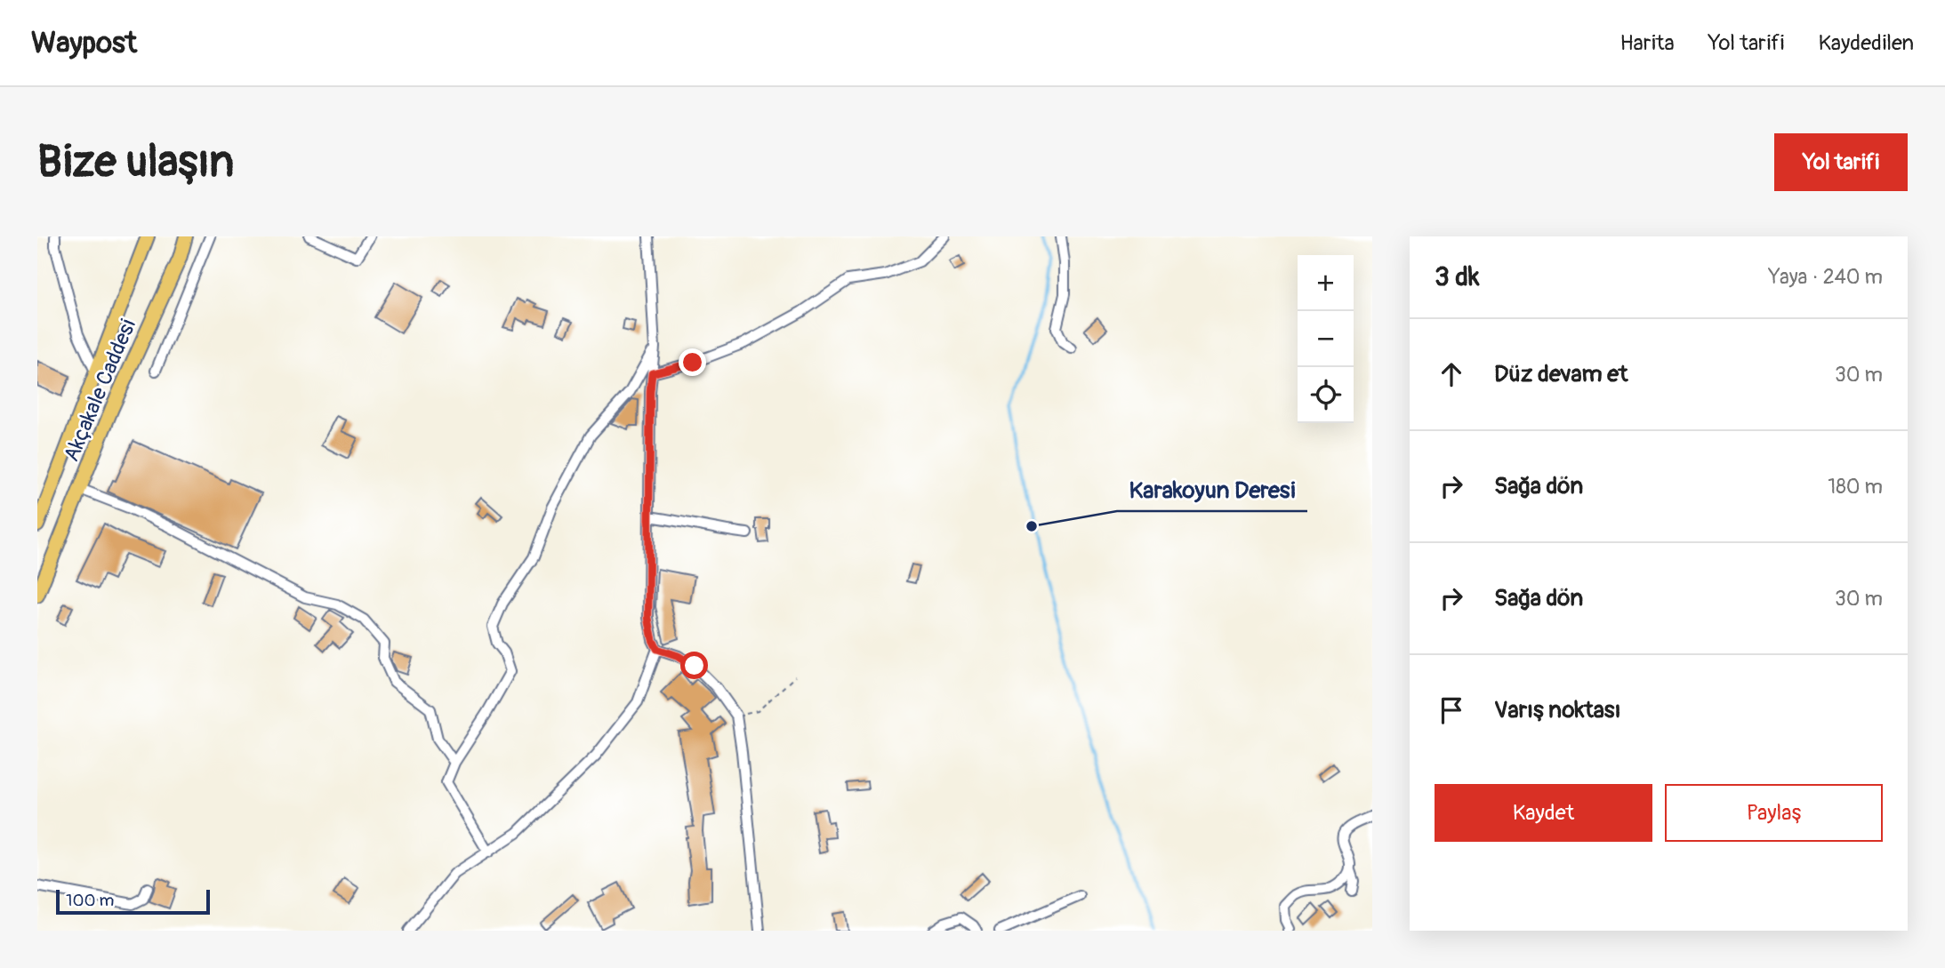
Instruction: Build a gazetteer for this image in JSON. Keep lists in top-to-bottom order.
{
  "streets": {
    "main road": ["Akçakale Caddesi"]
  },
  "places": ["Karakoyun Deresi"],
  "scale_bar": "100 m",
  "page": {
    "header": "Waypost",
    "nav": ["Harita", "Yol tarifi", "Kaydedilen"],
    "buttons": [
      "Yol tarifi",
      ["Kaydet", "Paylaş"]
    ],
    "title": "Bize ulaşın",
    "heading": ["3 dk", "Yaya · 240 m"],
    "map_buttons": ["+", "−"],
    "list": [
      ["Düz devam et", "30 m"],
      ["Sağa dön", "180 m"],
      ["Sağa dön", "30 m"],
      "Varış noktası"
    ],
    "scale": "100 m"
  }
}
